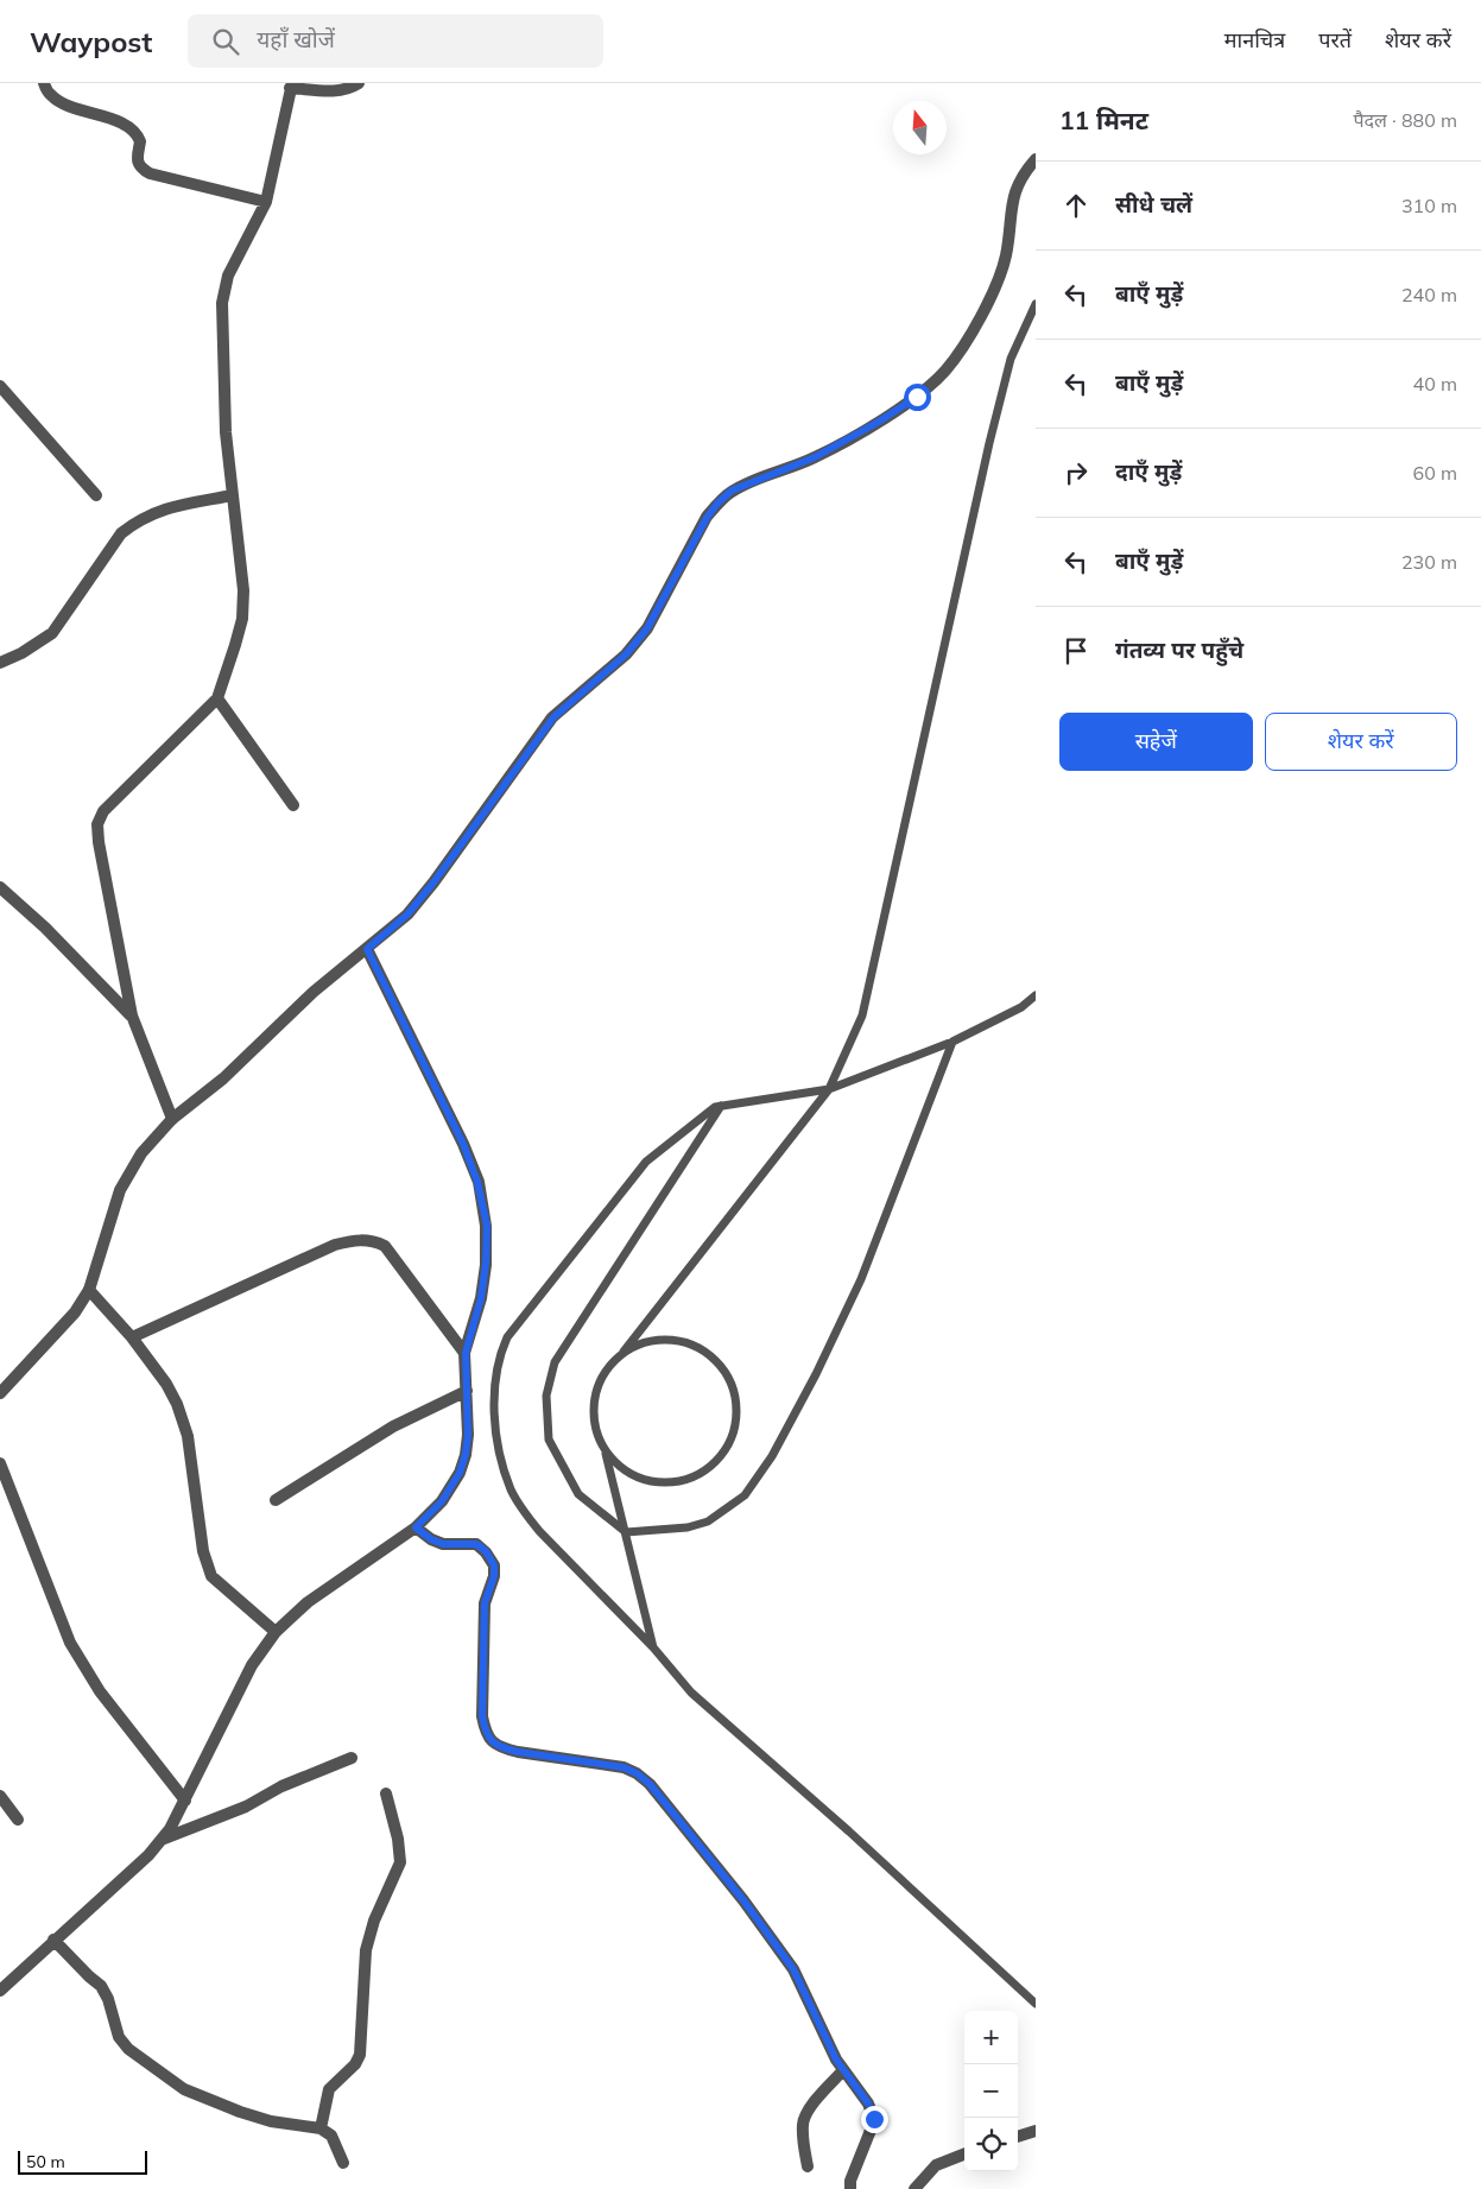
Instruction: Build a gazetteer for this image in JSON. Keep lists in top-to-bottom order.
{
  "scale_bar": "50 m",
  "north": "top",
  "page": {
    "header": "Waypost",
    "search": "यहाँ खोजें",
    "nav": ["मानचित्र", "परतें", "शेयर करें"],
    "heading": ["11 मिनट", "पैदल · 880 m"],
    "list": [
      ["सीधे चलें", "310 m"],
      ["बाएँ मुड़ें", "240 m"],
      ["बाएँ मुड़ें", "40 m"],
      ["दाएँ मुड़ें", "60 m"],
      ["बाएँ मुड़ें", "230 m"],
      "गंतव्य पर पहुँचे"
    ],
    "buttons": ["सहेजें", "शेयर करें"],
    "map_buttons": ["+", "−"],
    "scale": "50 m"
  }
}
